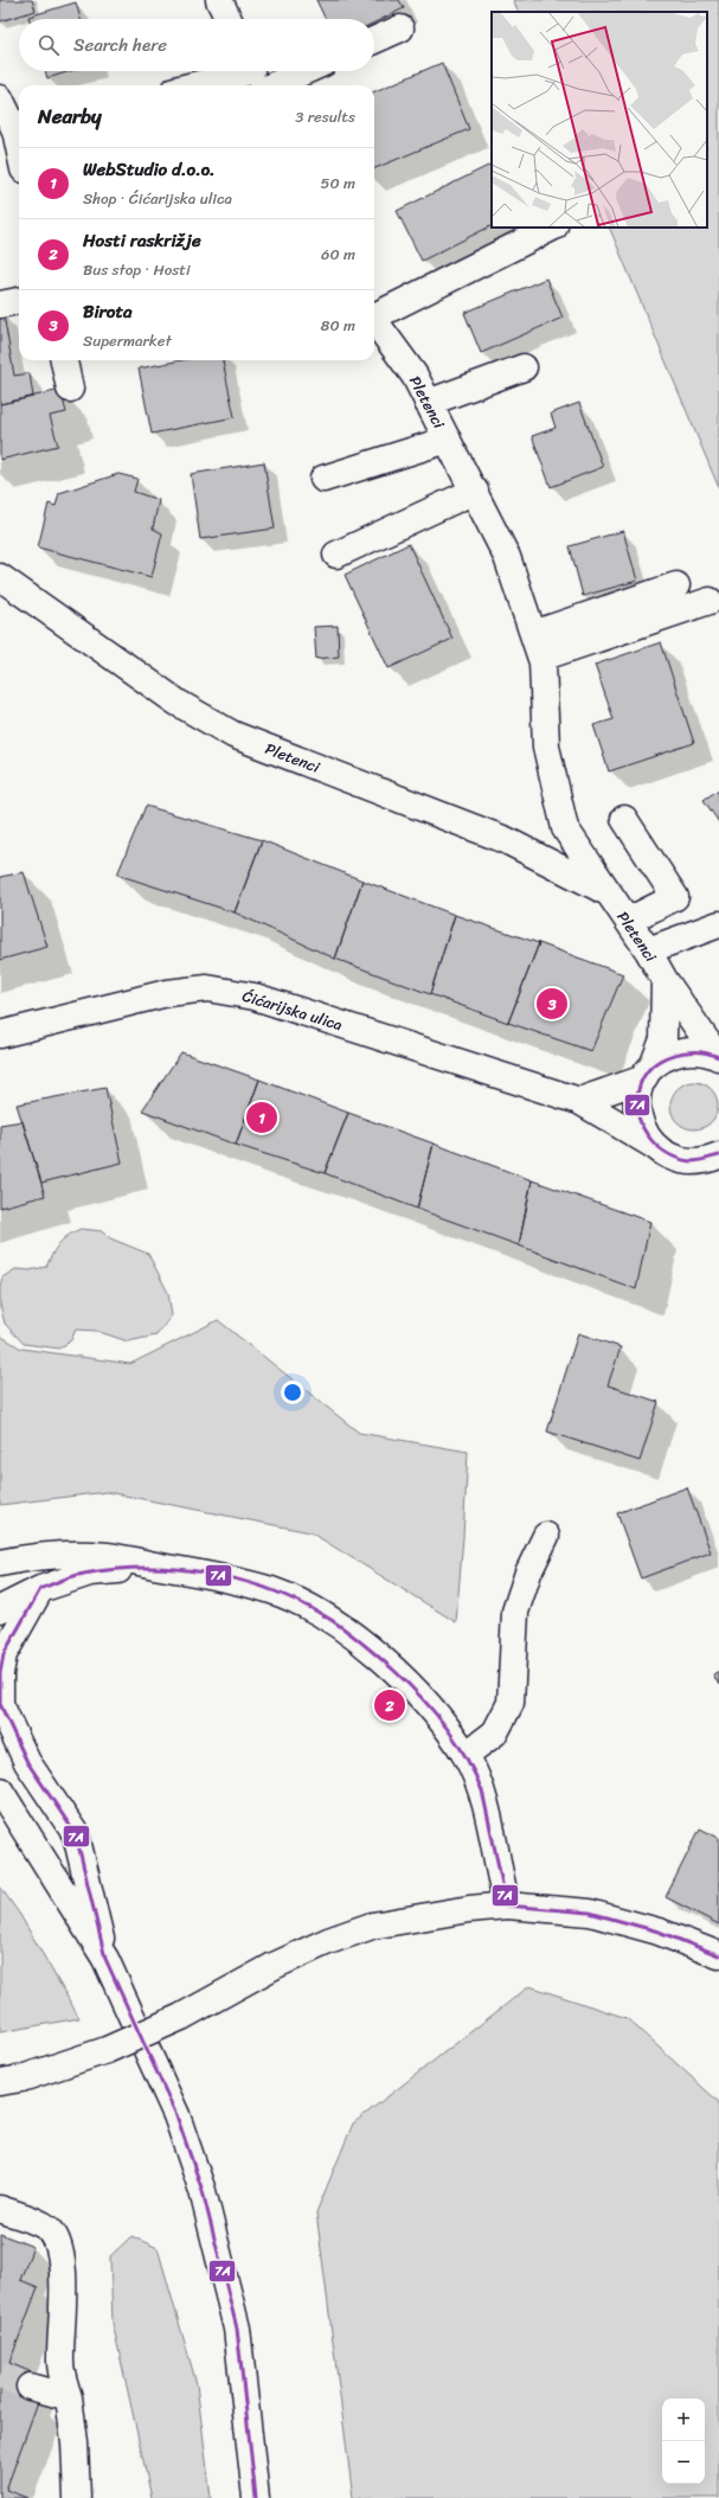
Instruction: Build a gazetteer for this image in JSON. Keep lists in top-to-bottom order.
{
  "streets": {
    "street": ["Pletenci", "Ćićarijska ulica"]
  },
  "lines": ["transit line 7A"],
  "page": {
    "search": "Search here",
    "heading": ["Nearby", "3 results"],
    "list": [
      {
        "mark": "1",
        "name": "WebStudio d.o.o.",
        "note": "Shop · Ćićarijska ulica",
        "value": "50 m"
      },
      {
        "mark": "2",
        "name": "Hosti raskrižje",
        "note": "Bus stop · Hosti",
        "value": "60 m"
      },
      {
        "mark": "3",
        "name": "Birota",
        "note": "Supermarket",
        "value": "80 m"
      }
    ],
    "pins": ["3", "1", "2"],
    "map_buttons": ["+", "−"]
  }
}
